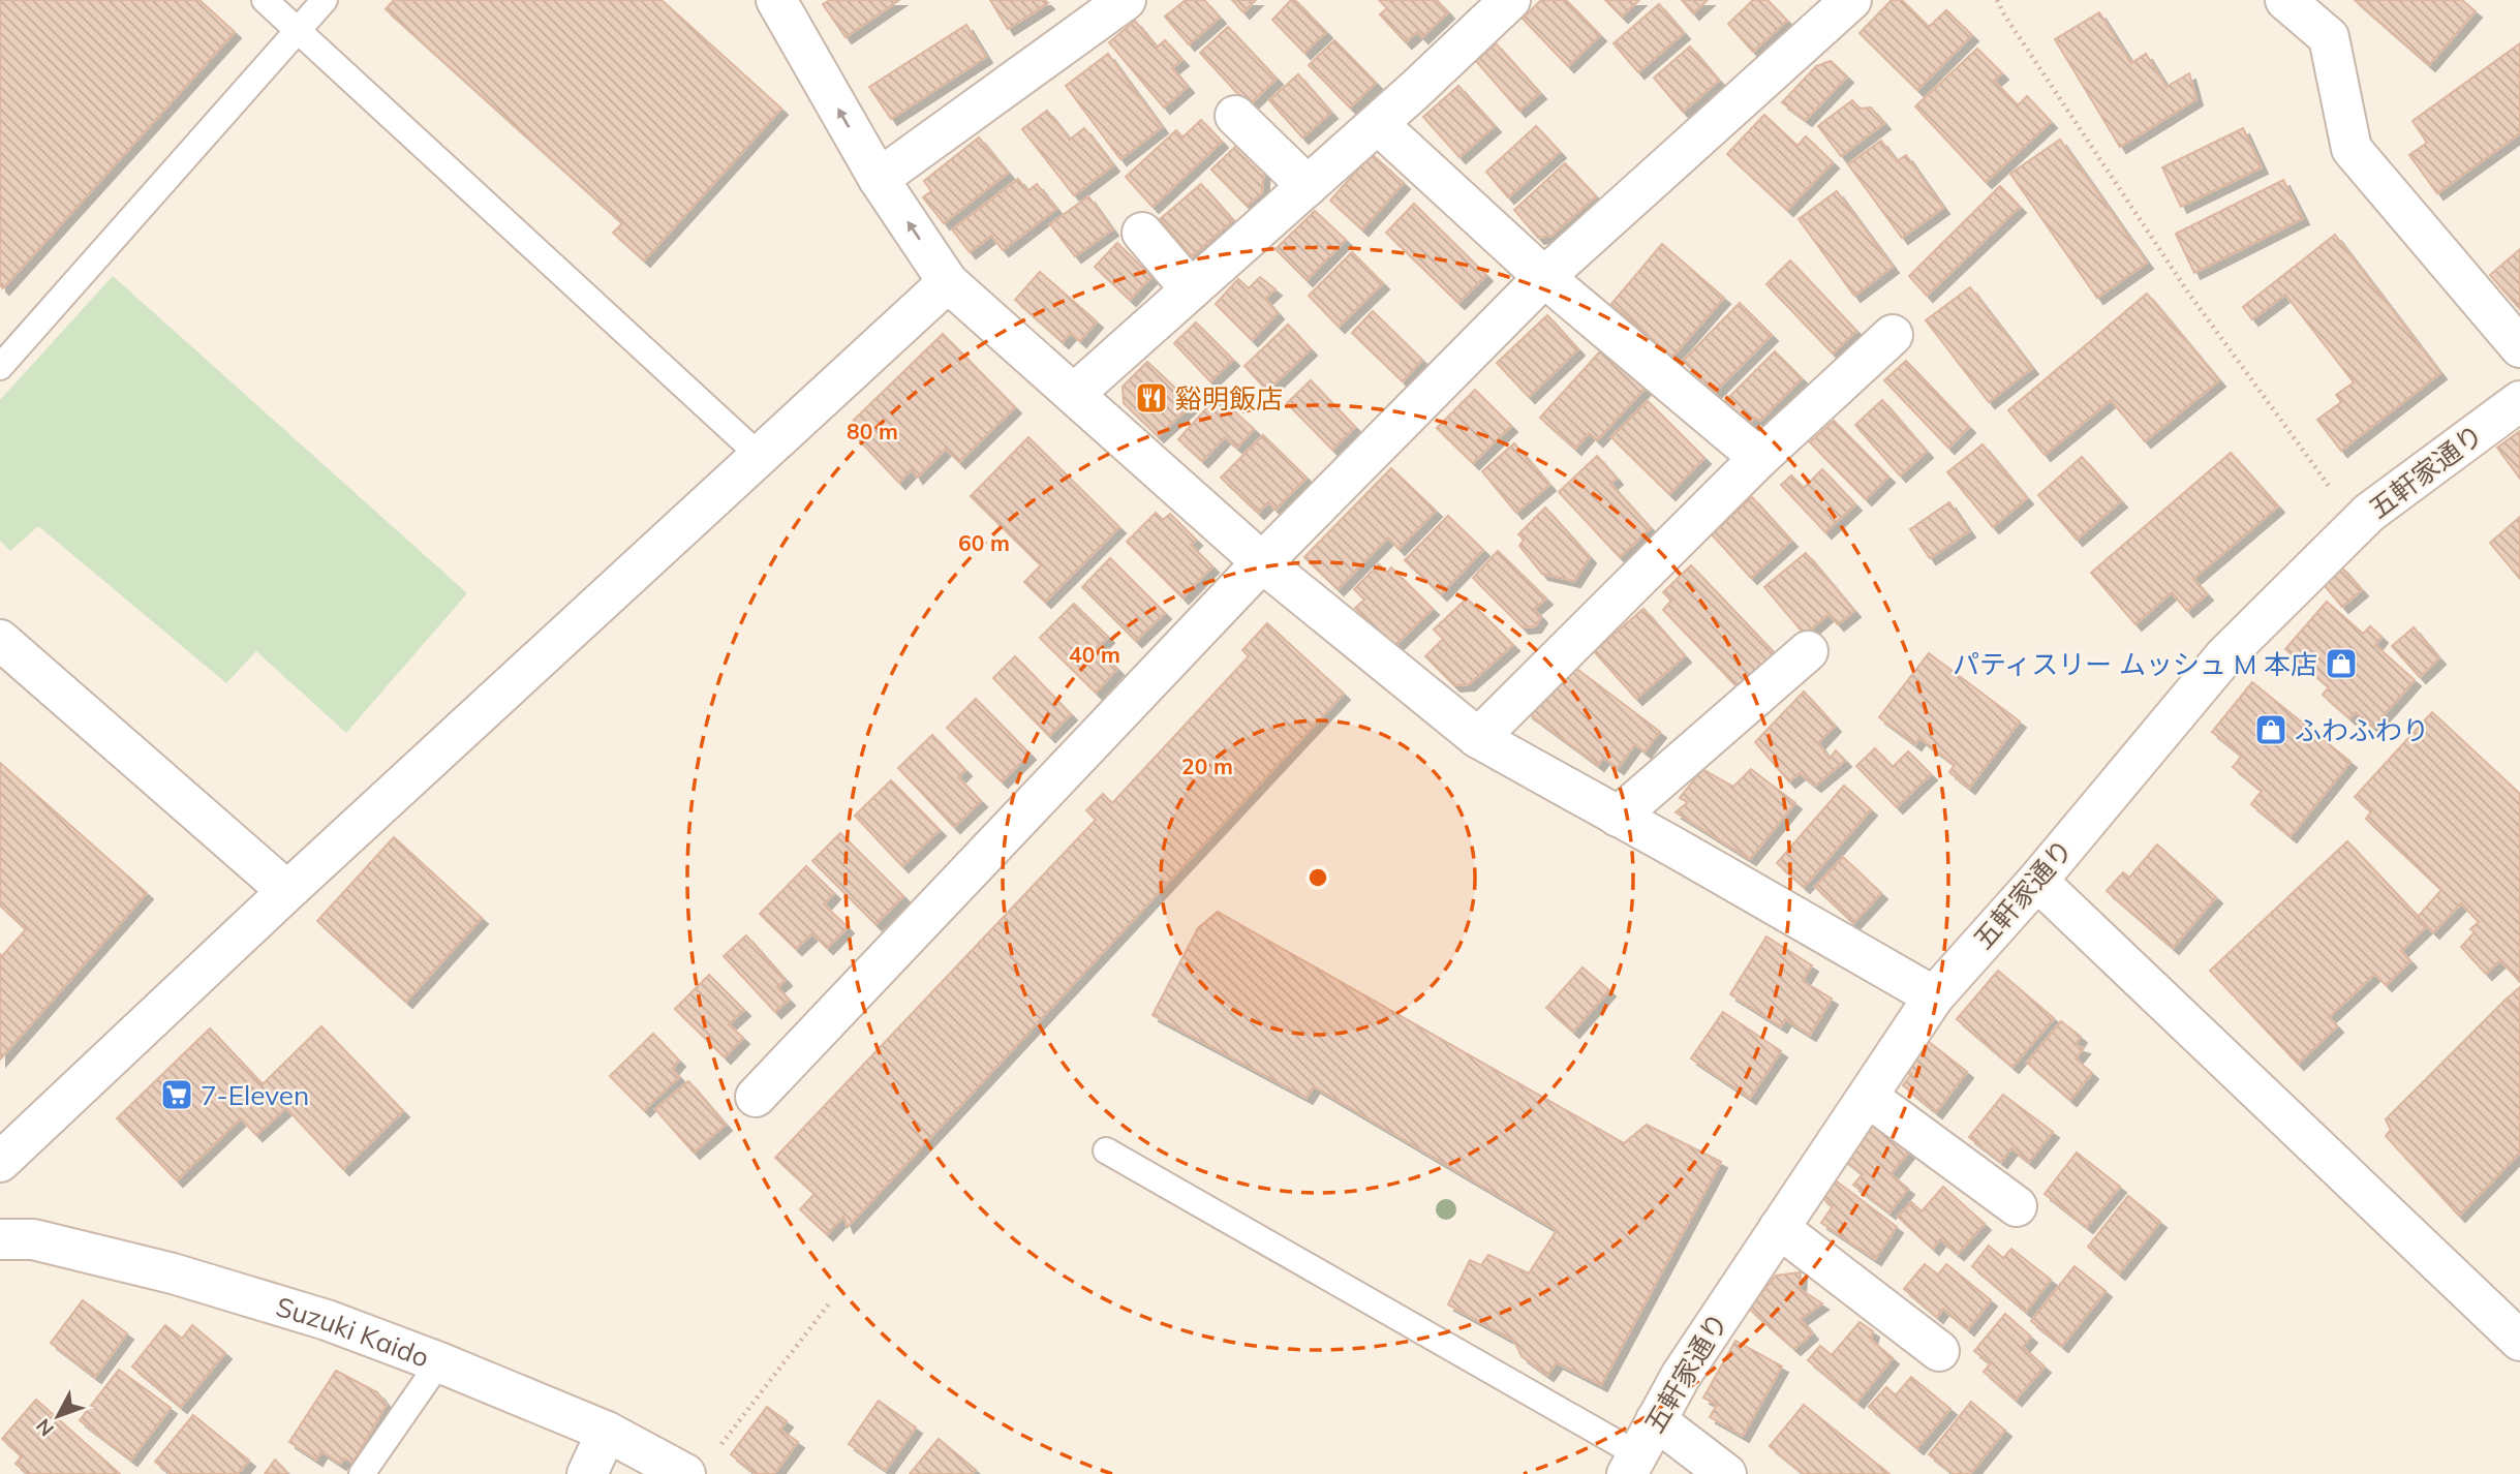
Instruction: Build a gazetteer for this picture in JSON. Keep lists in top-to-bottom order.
{
  "streets": {
    "street": ["五軒家通り", "Suzuki Kaido"]
  },
  "places": {
    "restaurant": ["谿明飯店"],
    "shop": ["パティスリー ムッシュ M 本店", "ふわふわり"],
    "supermarket": ["7-Eleven"]
  },
  "north": "bottom left",
  "rings": [
    "80 m",
    "60 m",
    "40 m",
    "20 m"
  ]
}
